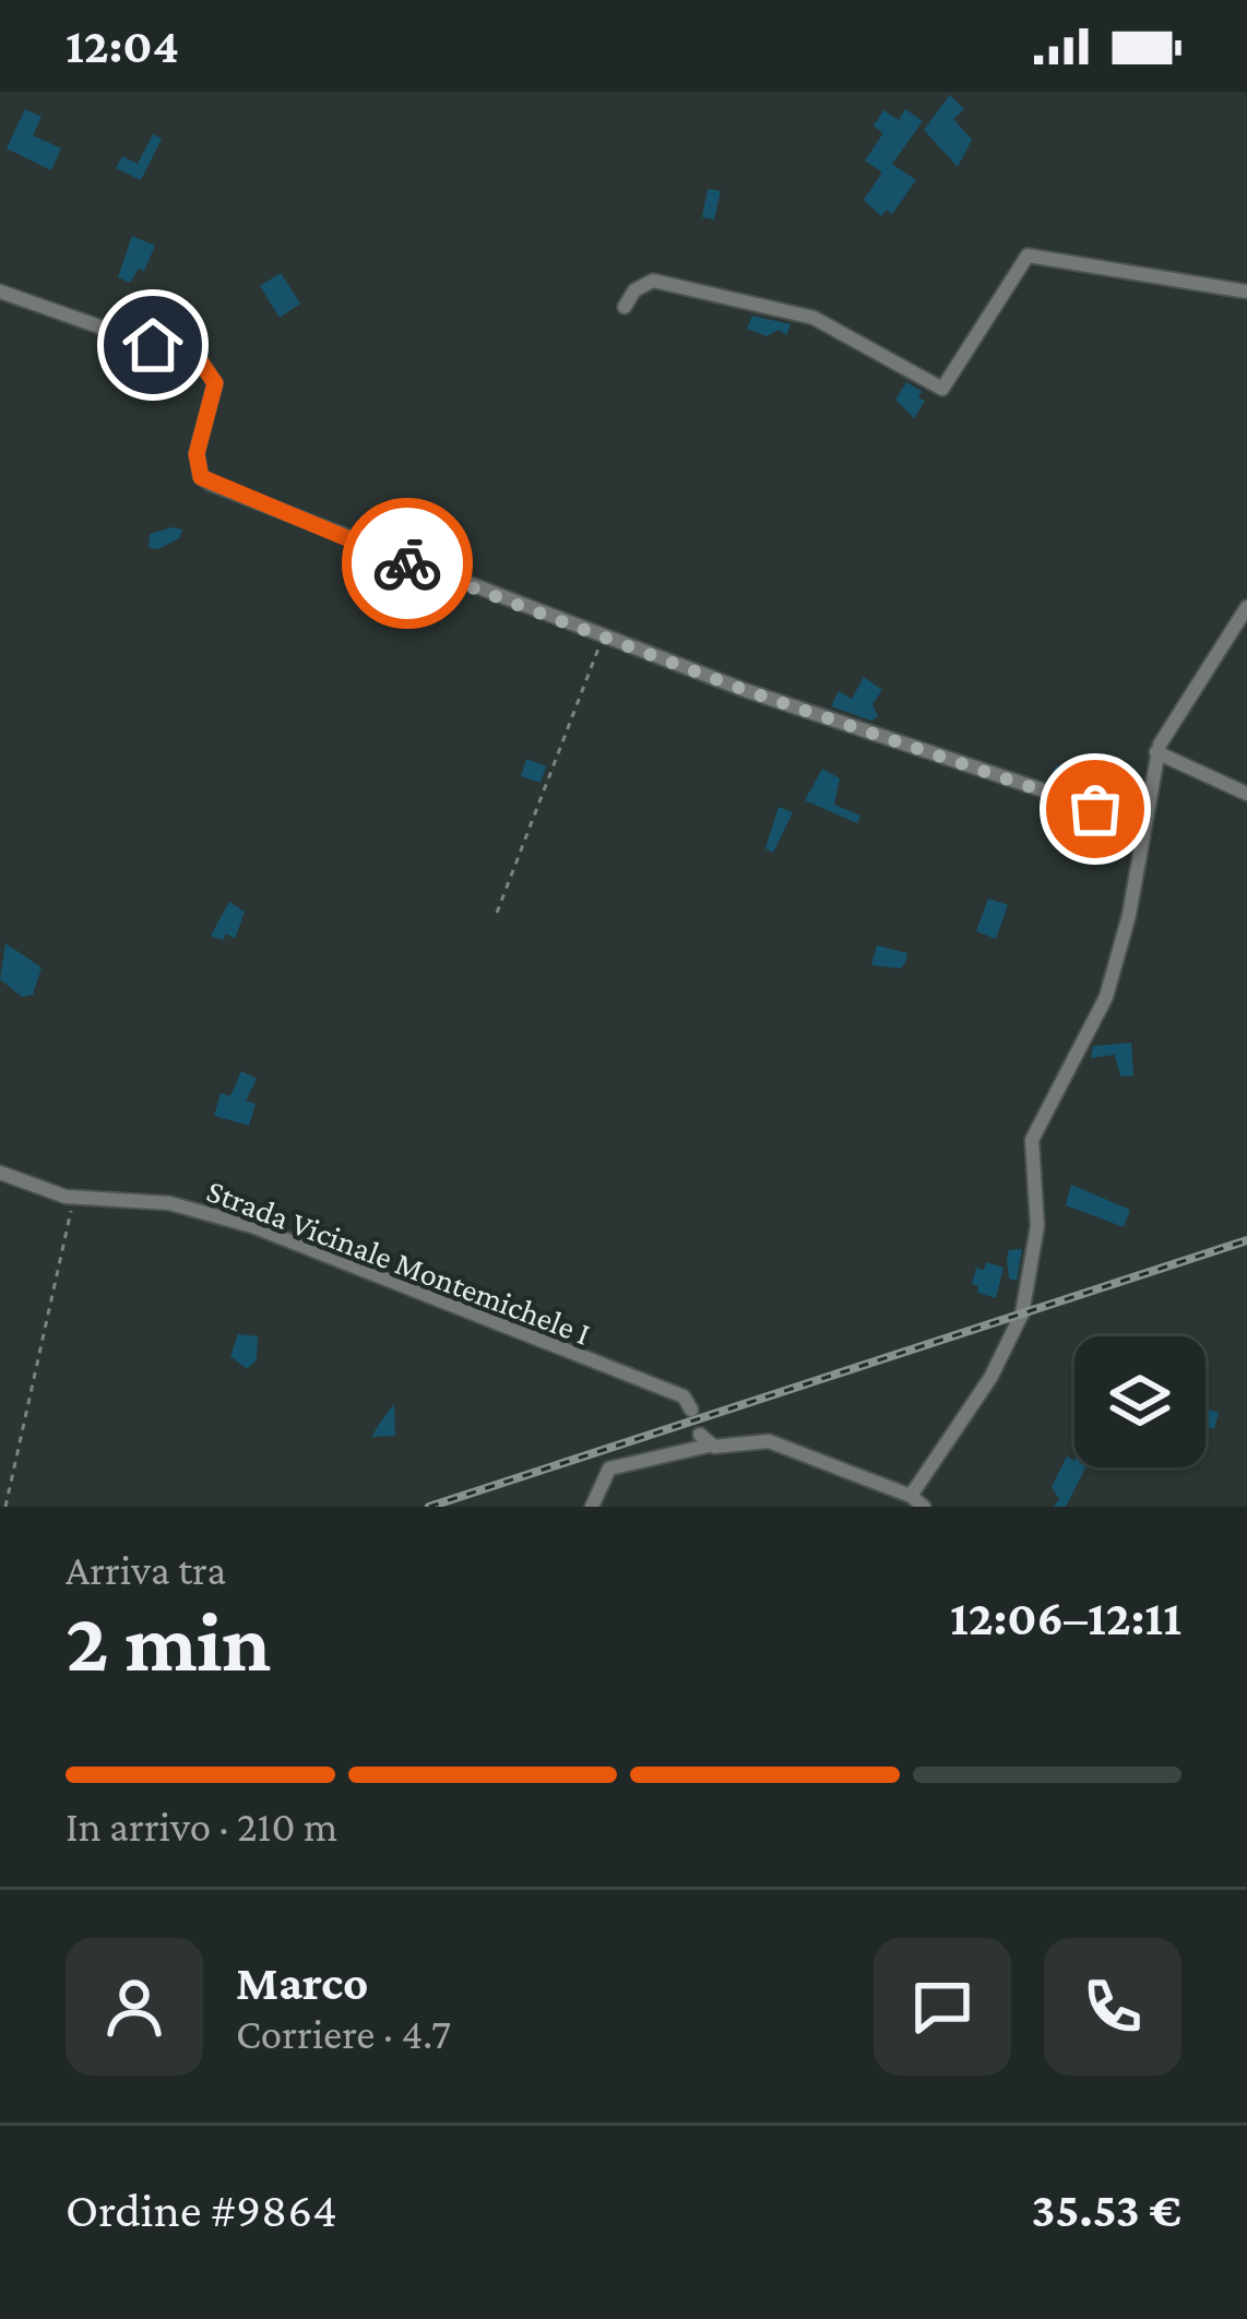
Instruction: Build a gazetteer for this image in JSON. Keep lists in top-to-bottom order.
{
  "streets": {
    "street": ["Strada Vicinale Montemichele I"]
  },
  "page": {
    "status": "12:04",
    "heading": ["2 min", "Arriva tra", "12:06–12:11"],
    "panel": [
      "Marco",
      "Corriere · 4.7",
      "Ordine #9864",
      "35.53 €"
    ],
    "bar": "In arrivo · 210 m"
  }
}
